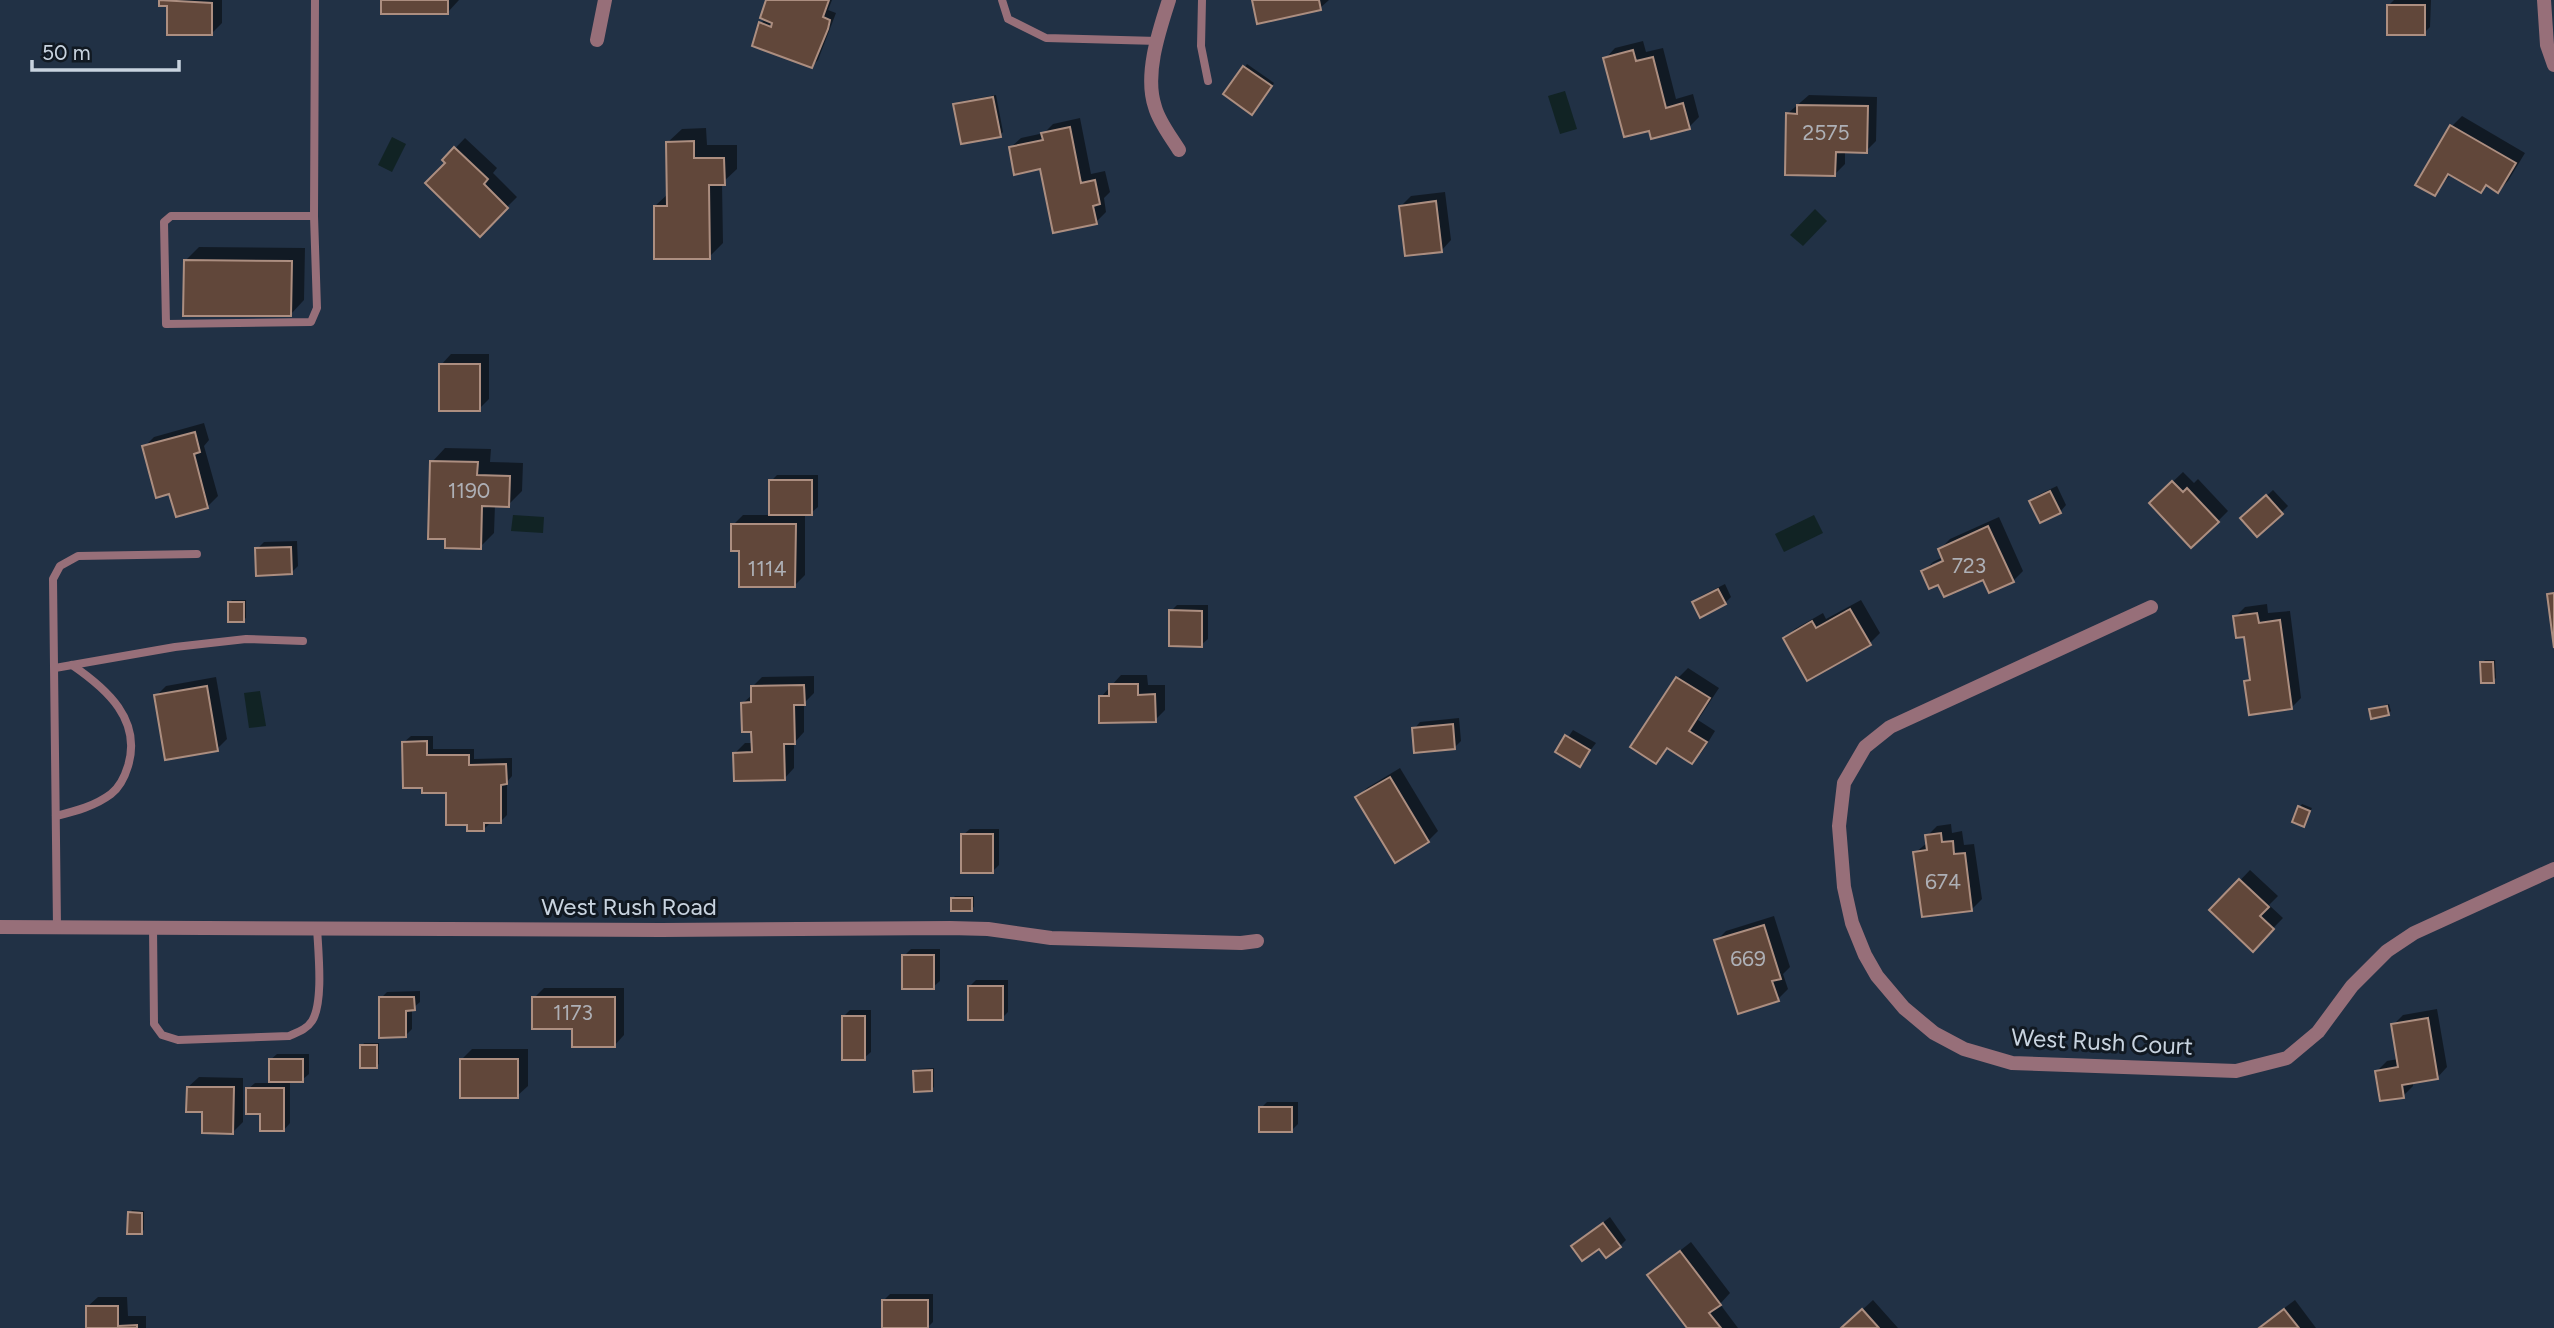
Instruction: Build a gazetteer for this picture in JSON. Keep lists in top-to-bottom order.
{
  "streets": {
    "street": ["West Rush Road", "West Rush Court"]
  },
  "house_numbers": [
    "2575",
    "1190",
    "723",
    "1114",
    "674",
    "669",
    "1173"
  ],
  "scale_bar": "50 m"
}
